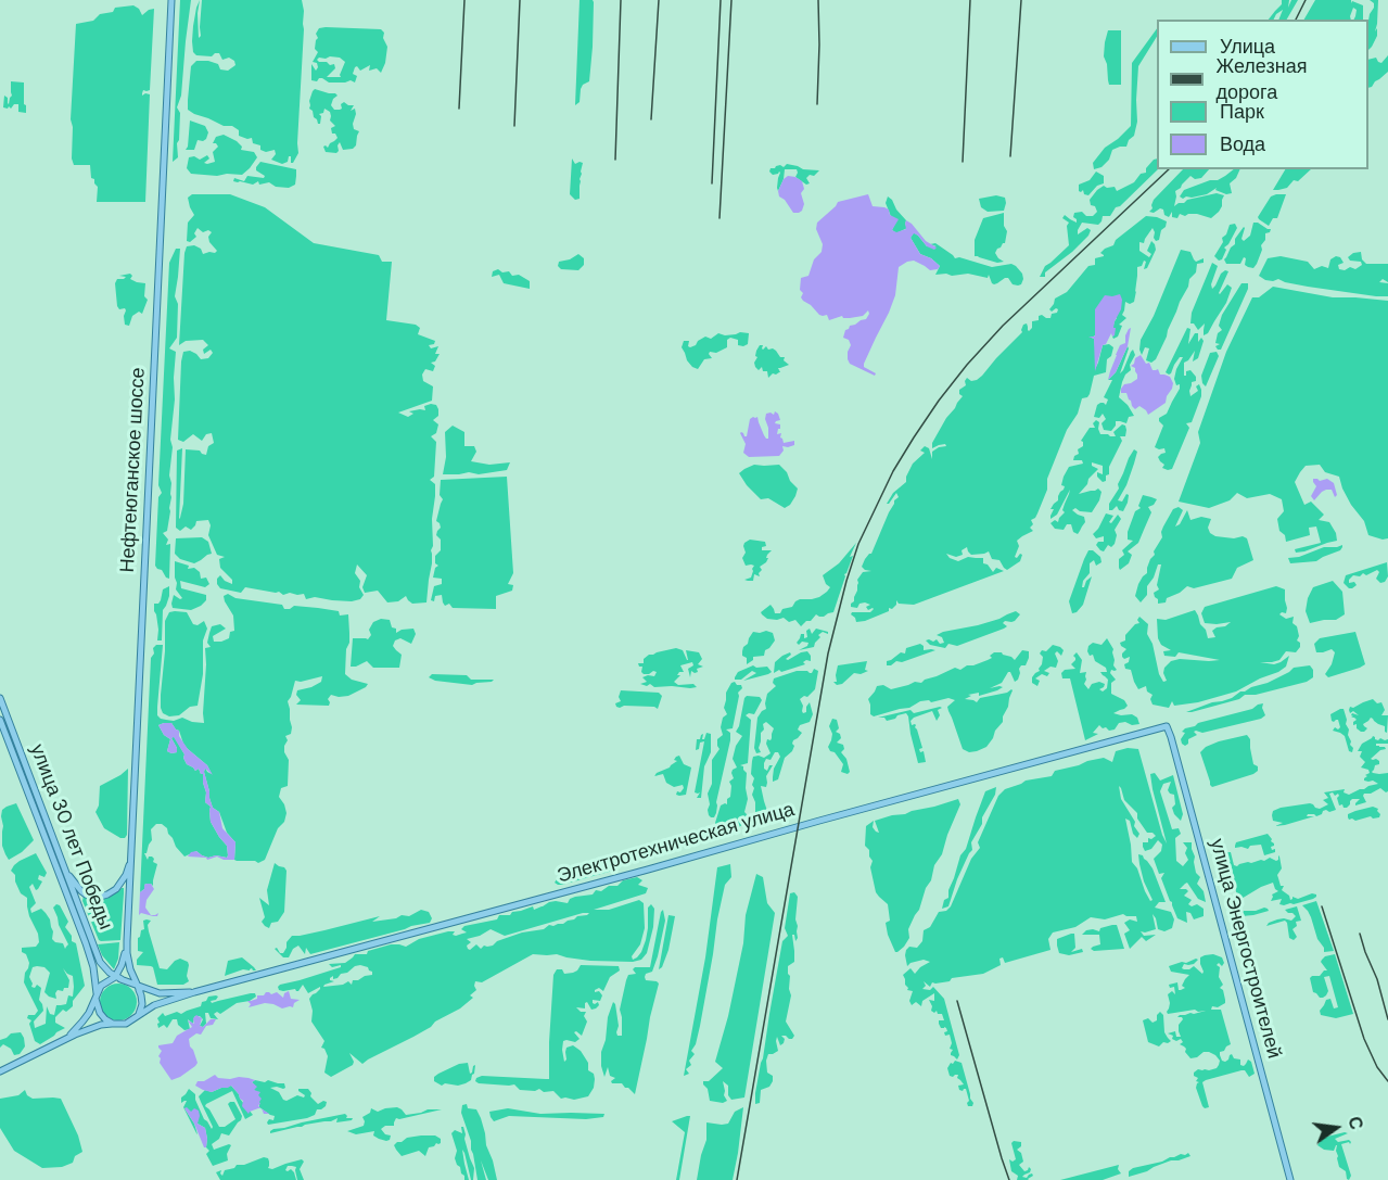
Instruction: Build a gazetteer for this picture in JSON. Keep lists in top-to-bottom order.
{
  "streets": {
    "main road": [
      "Нефтеюганское шоссе",
      "улица 30 лет Победы",
      "Электротехническая улица",
      "улица Энергостроителей"
    ]
  },
  "crossings": [
    ["Электротехническая улица", "улица Энергостроителей"]
  ],
  "legend": [
    "Улица",
    "Железная дорога",
    "Парк",
    "Вода"
  ],
  "north": "right"
}
